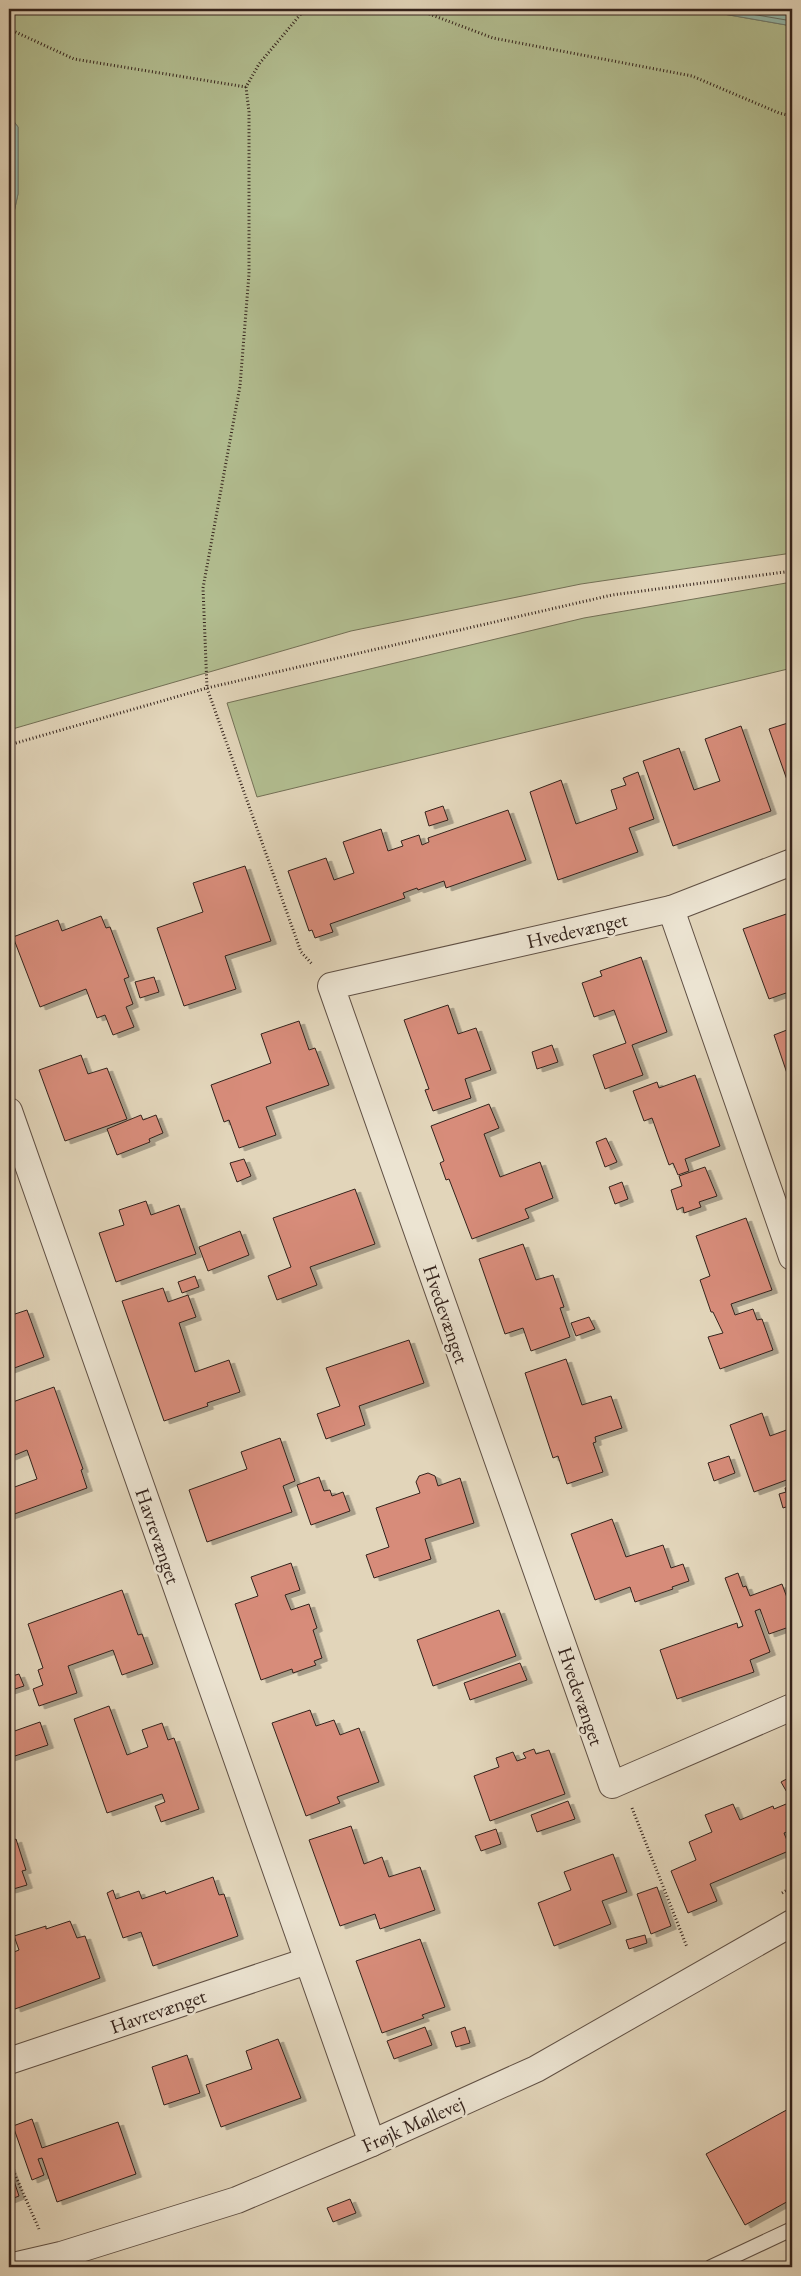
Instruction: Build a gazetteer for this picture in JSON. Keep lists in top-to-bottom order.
{
  "streets": {
    "street": ["Hvedevænget", "Havrevænget", "Frøjk Møllevej"]
  },
  "crossings": [
    ["Havrevænget", "Frøjk Møllevej"]
  ]
}
